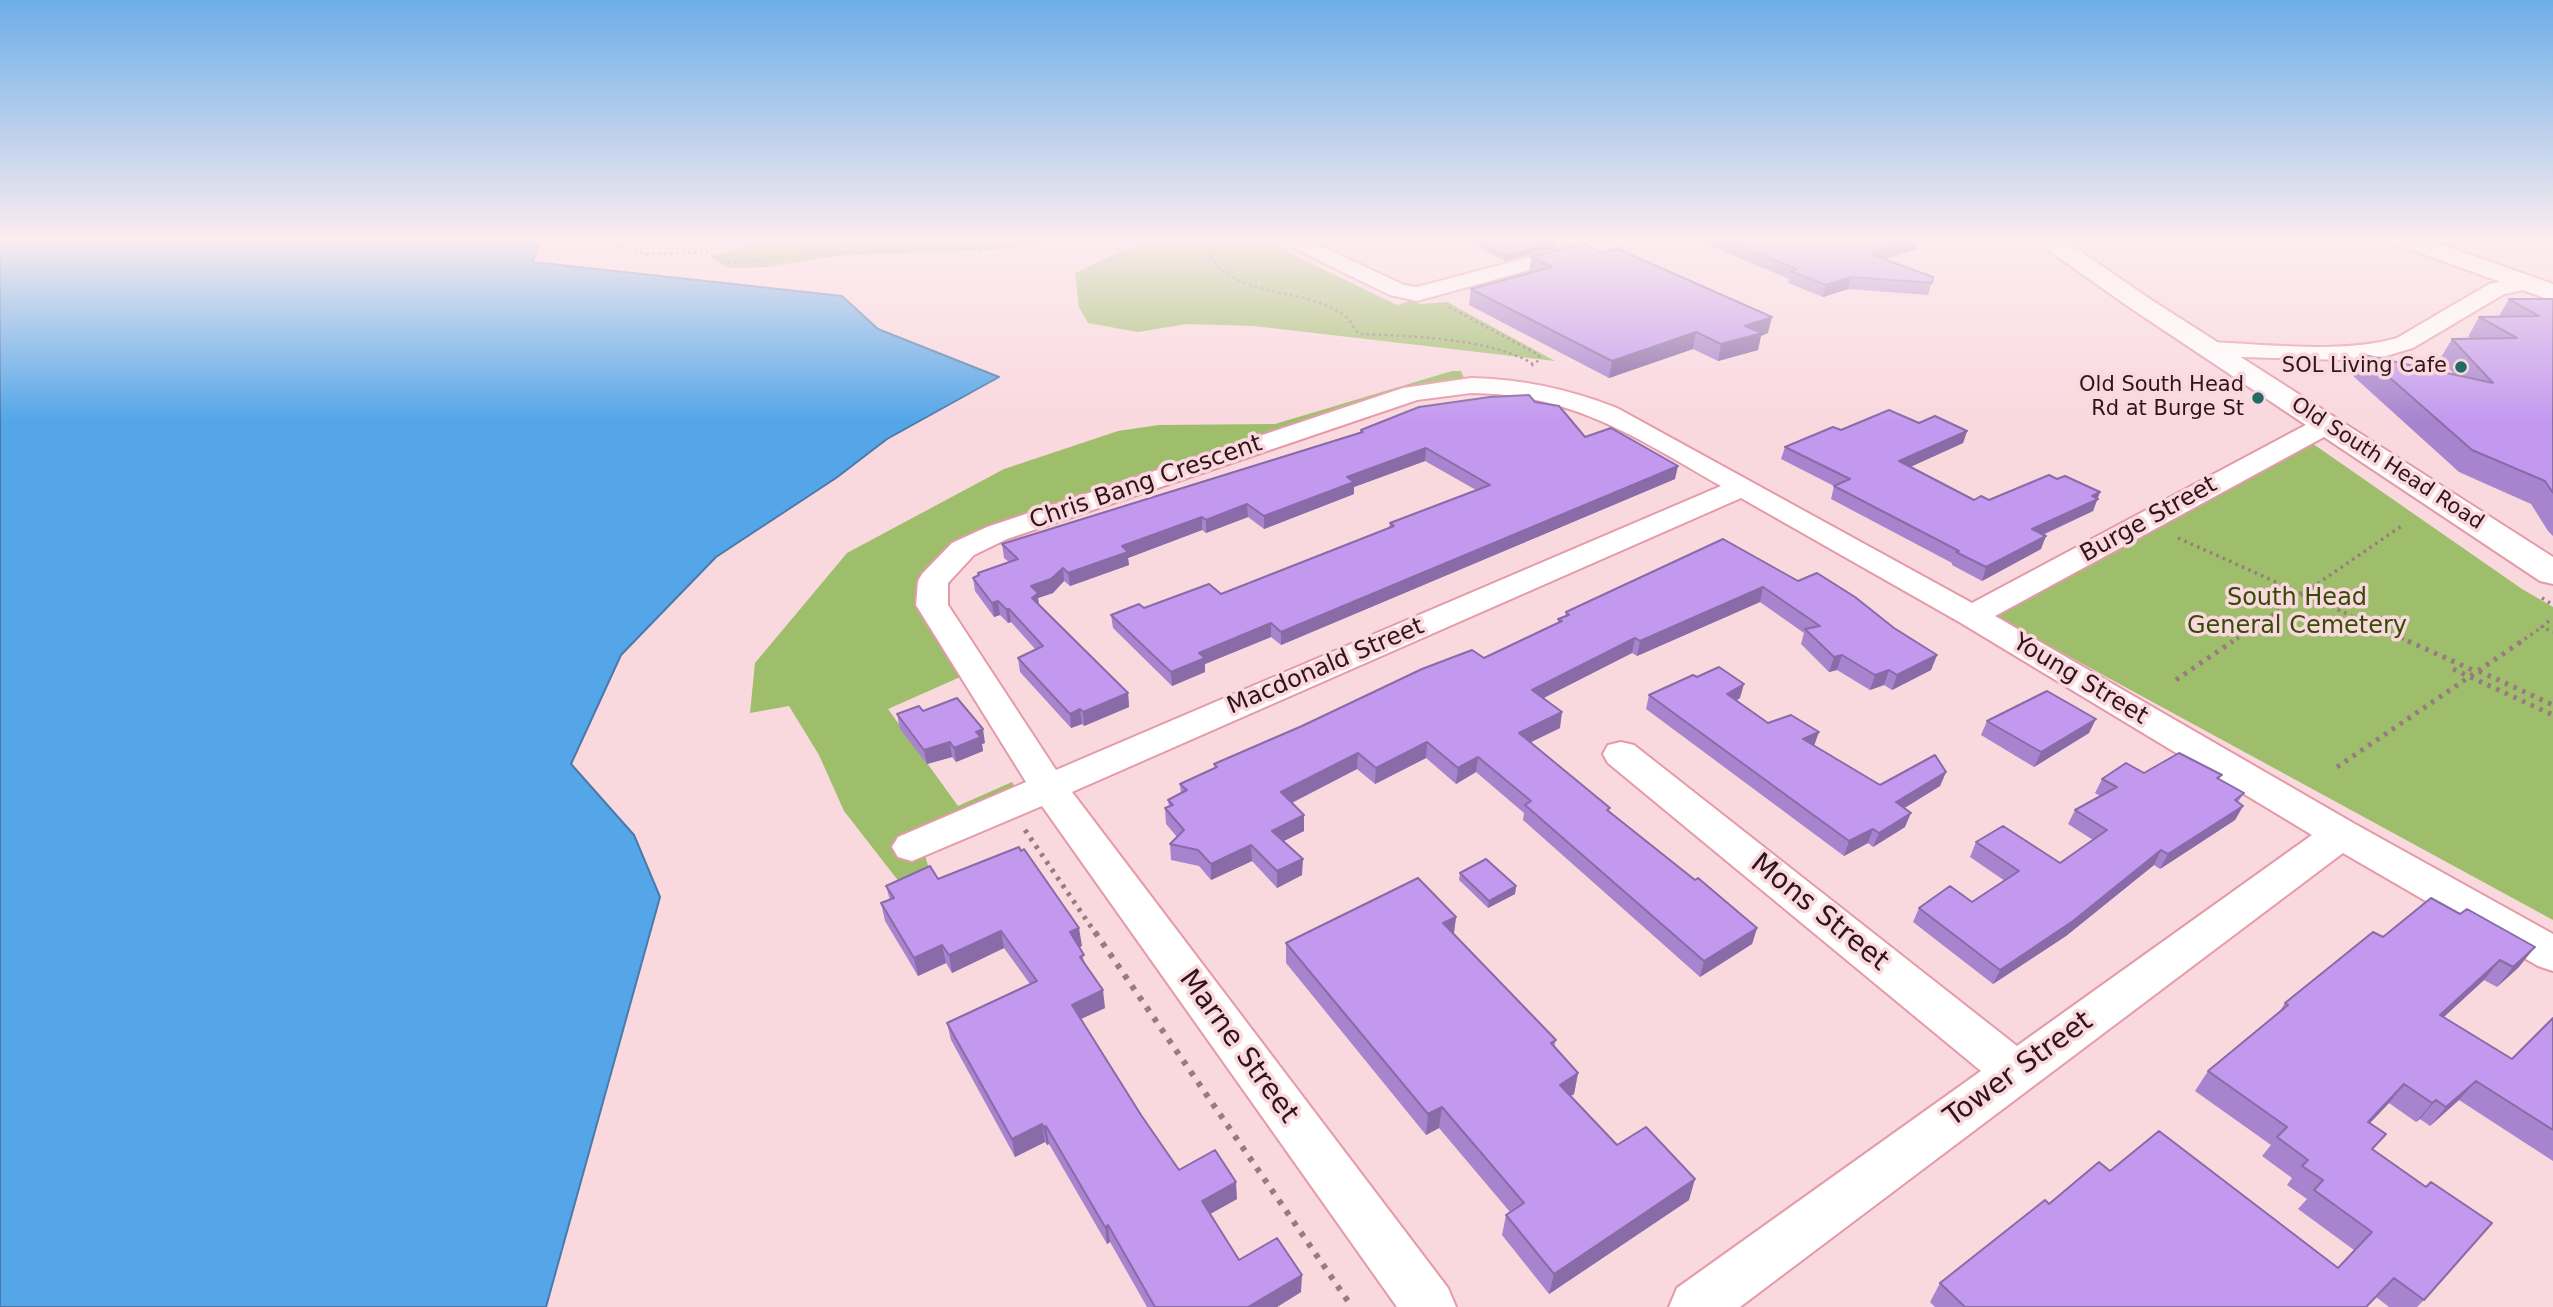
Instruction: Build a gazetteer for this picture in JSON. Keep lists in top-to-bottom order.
{
  "streets": {
    "main road": ["Old South Head Road"],
    "street": [
      "Chris Bang Crescent",
      "Burge Street",
      "Macdonald Street",
      "Young Street",
      "Mons Street",
      "Marne Street",
      "Tower Street"
    ]
  },
  "crossings": [
    ["Old South Head Road", "Burge Street"],
    ["Chris Bang Crescent", "Macdonald Street"],
    ["Chris Bang Crescent", "Young Street"],
    ["Chris Bang Crescent", "Marne Street"],
    ["Burge Street", "Young Street"],
    ["Macdonald Street", "Young Street"],
    ["Macdonald Street", "Marne Street"],
    ["Young Street", "Tower Street"],
    ["Mons Street", "Tower Street"]
  ],
  "parks": ["South Head General Cemetery"],
  "places": ["SOL Living Cafe", "Old South Head Rd at Burge St"]
}
